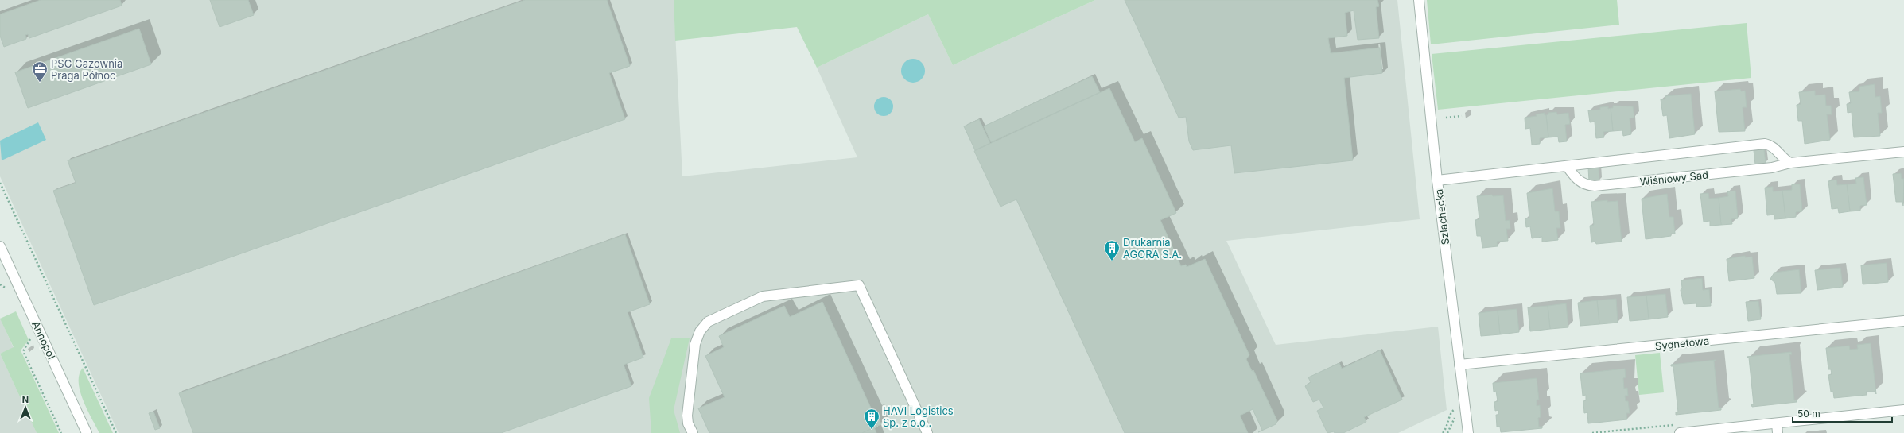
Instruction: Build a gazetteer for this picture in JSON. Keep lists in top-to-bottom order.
{
  "streets": {
    "street": [
      "Wiśniowy Sad",
      "Szlachecka",
      "Annopol",
      "Sygnetowa"
    ]
  },
  "crossings": [
    ["Szlachecka", "Sygnetowa"]
  ],
  "places": {
    "office": ["PSG Gazownia Praga Północ"],
    "building": ["Drukarnia AGORA S.A.", "HAVI Logistics Sp. z o.o.."]
  },
  "scale_bar": "50 m",
  "north": "top"
}
